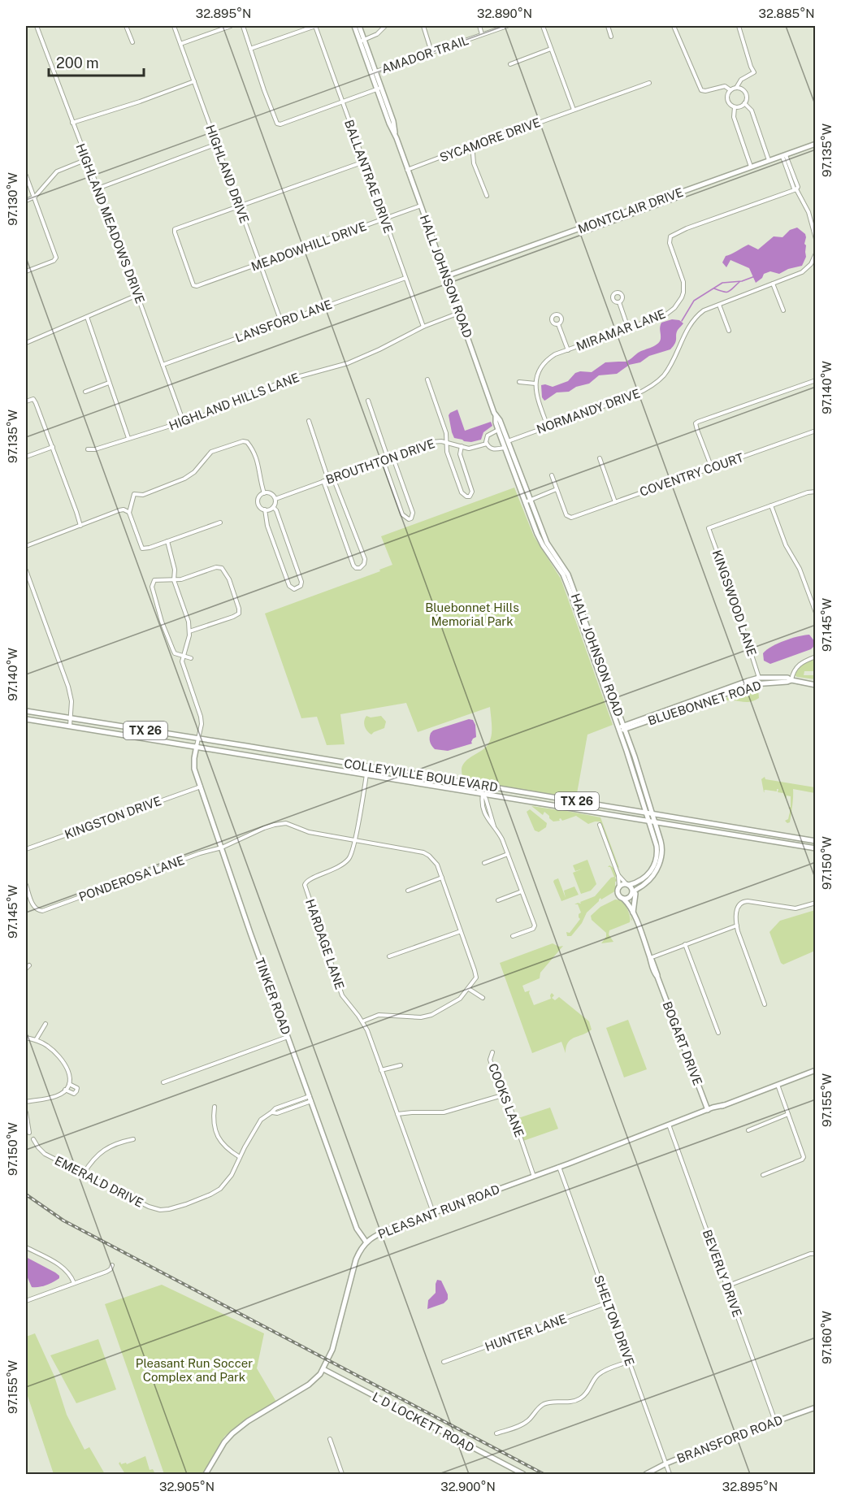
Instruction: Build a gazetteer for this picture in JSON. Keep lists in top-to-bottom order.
{
  "streets": {
    "main road": [
      "MONTCLAIR DRIVE",
      "HALL JOHNSON ROAD",
      "BLUEBONNET ROAD",
      "TX 26",
      "COLLEYVILLE BOULEVARD",
      "TINKER ROAD",
      "BOGART DRIVE",
      "PLEASANT RUN ROAD",
      "L D LOCKETT ROAD",
      "BRANSFORD ROAD"
    ],
    "street": [
      "AMADOR TRAIL",
      "SYCAMORE DRIVE",
      "HIGHLAND DRIVE",
      "BALLANTRAE DRIVE",
      "HIGHLAND MEADOWS DRIVE",
      "MEADOWHILL DRIVE",
      "LANSFORD LANE",
      "MIRAMAR LANE",
      "HIGHLAND HILLS LANE",
      "NORMANDY DRIVE",
      "BROUTHTON DRIVE",
      "COVENTRY COURT",
      "KINGSWOOD LANE",
      "KINGSTON DRIVE",
      "PONDEROSA LANE",
      "HARDAGE LANE",
      "COOKS LANE",
      "EMERALD DRIVE",
      "BEVERLY DRIVE",
      "SHELTON DRIVE",
      "HUNTER LANE"
    ]
  },
  "crossings": [
    ["AMADOR TRAIL", "HALL JOHNSON ROAD"],
    ["SYCAMORE DRIVE", "HALL JOHNSON ROAD"],
    ["HIGHLAND DRIVE", "MEADOWHILL DRIVE"],
    ["HIGHLAND DRIVE", "LANSFORD LANE"],
    ["BALLANTRAE DRIVE", "MEADOWHILL DRIVE"],
    ["BALLANTRAE DRIVE", "LANSFORD LANE"],
    ["BALLANTRAE DRIVE", "HIGHLAND HILLS LANE"],
    ["MONTCLAIR DRIVE", "HALL JOHNSON ROAD"],
    ["HIGHLAND MEADOWS DRIVE", "LANSFORD LANE"],
    ["HIGHLAND MEADOWS DRIVE", "HIGHLAND HILLS LANE"],
    ["MEADOWHILL DRIVE", "HALL JOHNSON ROAD"],
    ["HALL JOHNSON ROAD", "HIGHLAND HILLS LANE"],
    ["HALL JOHNSON ROAD", "NORMANDY DRIVE"],
    ["HALL JOHNSON ROAD", "BROUTHTON DRIVE"],
    ["HALL JOHNSON ROAD", "BLUEBONNET ROAD"],
    ["HALL JOHNSON ROAD", "COLLEYVILLE BOULEVARD"],
    ["KINGSWOOD LANE", "BLUEBONNET ROAD"],
    ["COLLEYVILLE BOULEVARD", "HARDAGE LANE"],
    ["COLLEYVILLE BOULEVARD", "TINKER ROAD"],
    ["KINGSTON DRIVE", "TINKER ROAD"],
    ["PONDEROSA LANE", "HARDAGE LANE"],
    ["PONDEROSA LANE", "TINKER ROAD"],
    ["HARDAGE LANE", "PLEASANT RUN ROAD"],
    ["TINKER ROAD", "EMERALD DRIVE"],
    ["TINKER ROAD", "PLEASANT RUN ROAD"],
    ["BOGART DRIVE", "PLEASANT RUN ROAD"],
    ["COOKS LANE", "PLEASANT RUN ROAD"],
    ["PLEASANT RUN ROAD", "BEVERLY DRIVE"],
    ["PLEASANT RUN ROAD", "SHELTON DRIVE"],
    ["PLEASANT RUN ROAD", "L D LOCKETT ROAD"],
    ["BEVERLY DRIVE", "BRANSFORD ROAD"],
    ["SHELTON DRIVE", "HUNTER LANE"],
    ["SHELTON DRIVE", "BRANSFORD ROAD"]
  ],
  "parks": ["Bluebonnet Hills Memorial Park", "Pleasant Run Soccer Complex and Park"],
  "scale_bar": "200 m",
  "coordinates": [
    "32.895°N",
    "32.890°N",
    "32.885°N",
    "97.135°W",
    "97.130°W",
    "97.140°W",
    "97.145°W",
    "97.150°W",
    "97.155°W",
    "97.160°W",
    "32.905°N",
    "32.900°N"
  ]
}
